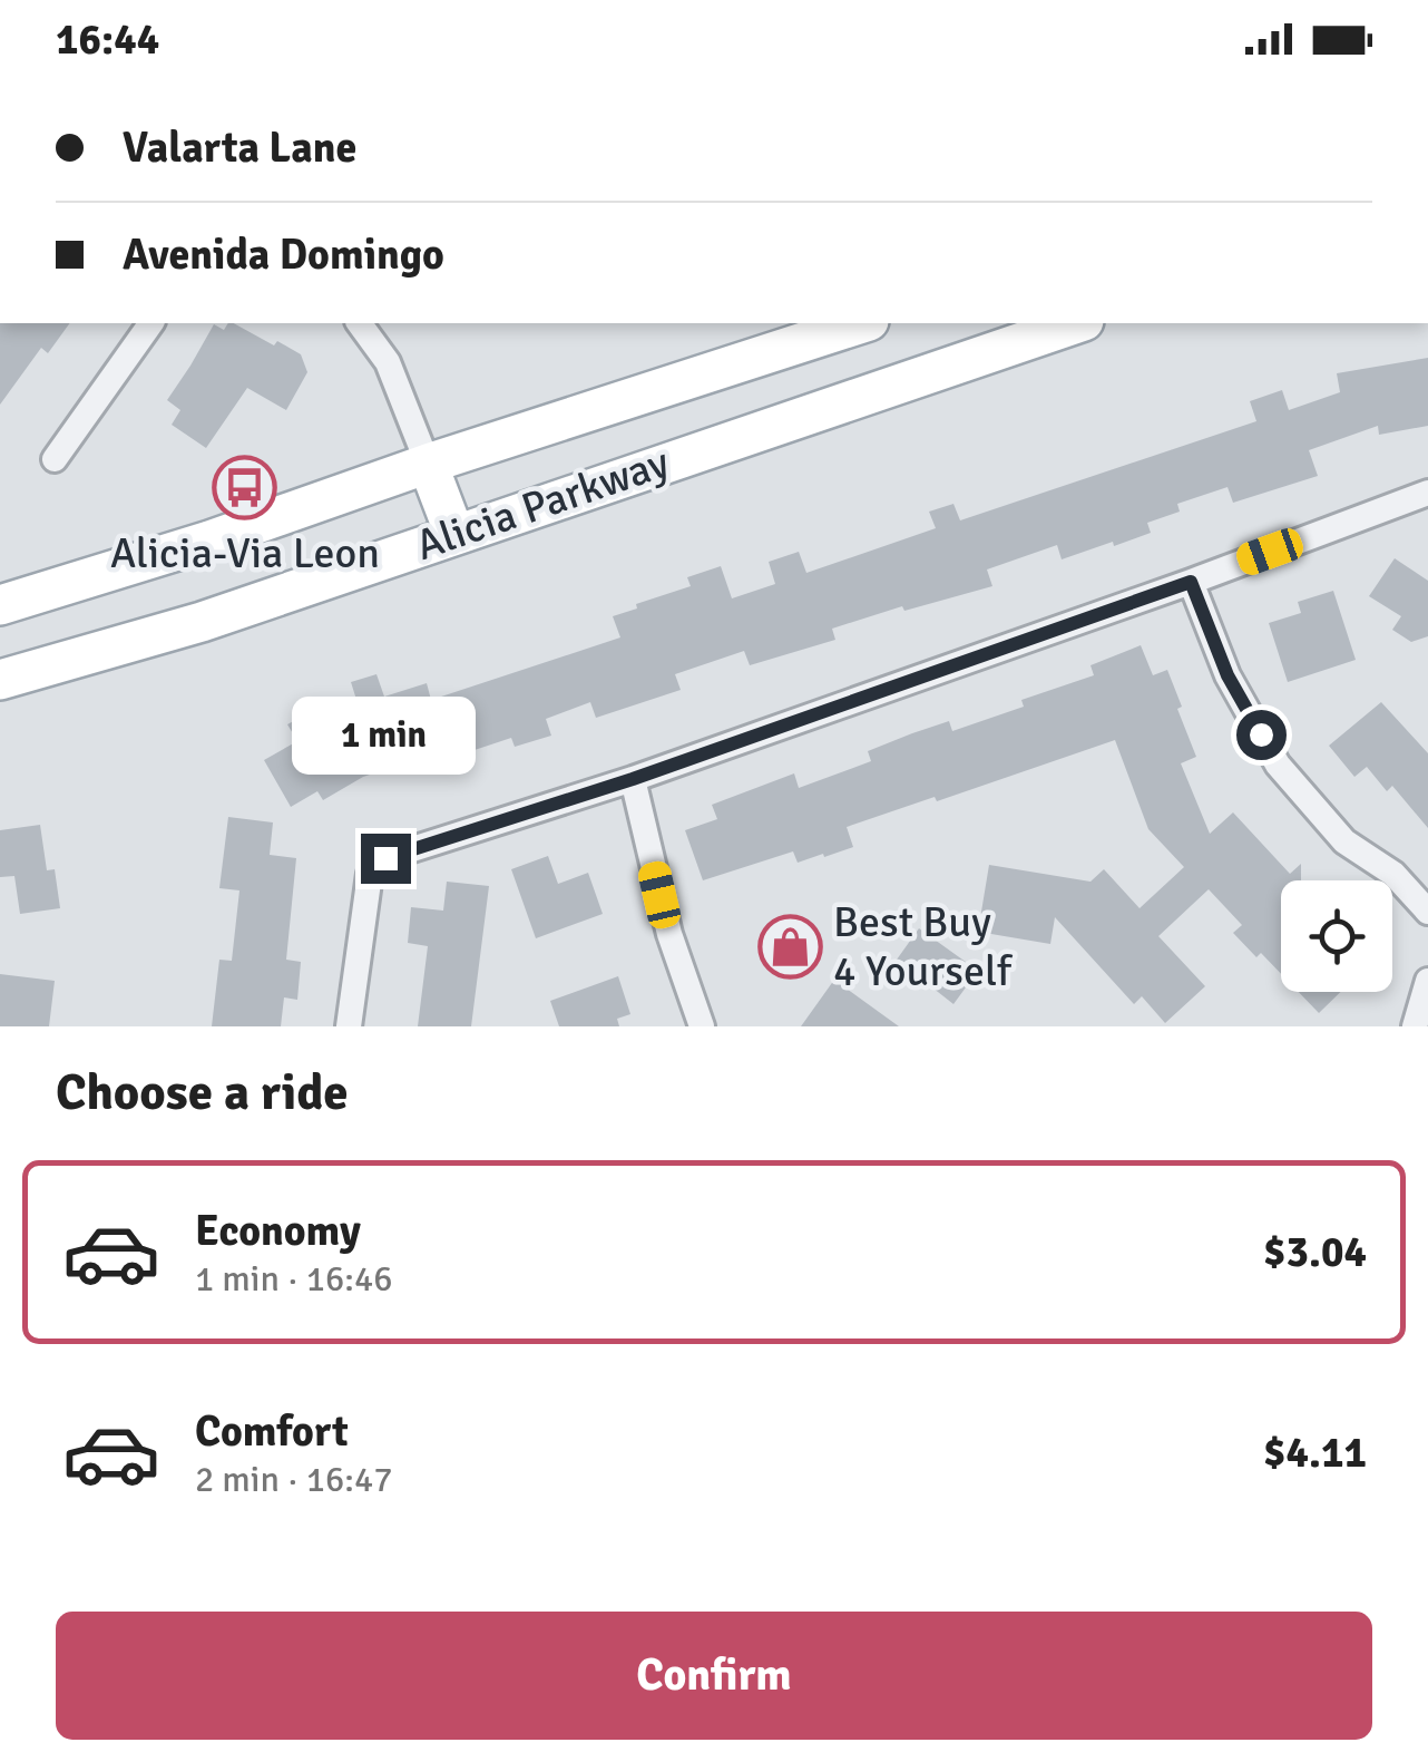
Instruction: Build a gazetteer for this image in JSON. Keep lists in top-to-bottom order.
{
  "streets": {
    "main road": ["Alicia Parkway"]
  },
  "places": {
    "bus stop": ["Alicia-Via Leon"],
    "shop": ["Best Buy 4 Yourself"]
  },
  "page": {
    "status": "16:44",
    "banner": ["Valarta Lane", "Avenida Domingo"],
    "bubble": "1 min",
    "heading": "Choose a ride",
    "list": [
      {
        "name": "Economy",
        "note": "1 min · 16:46",
        "value": "$3.04"
      },
      {
        "name": "Comfort",
        "note": "2 min · 16:47",
        "value": "$4.11"
      }
    ],
    "buttons": "Confirm"
  }
}
